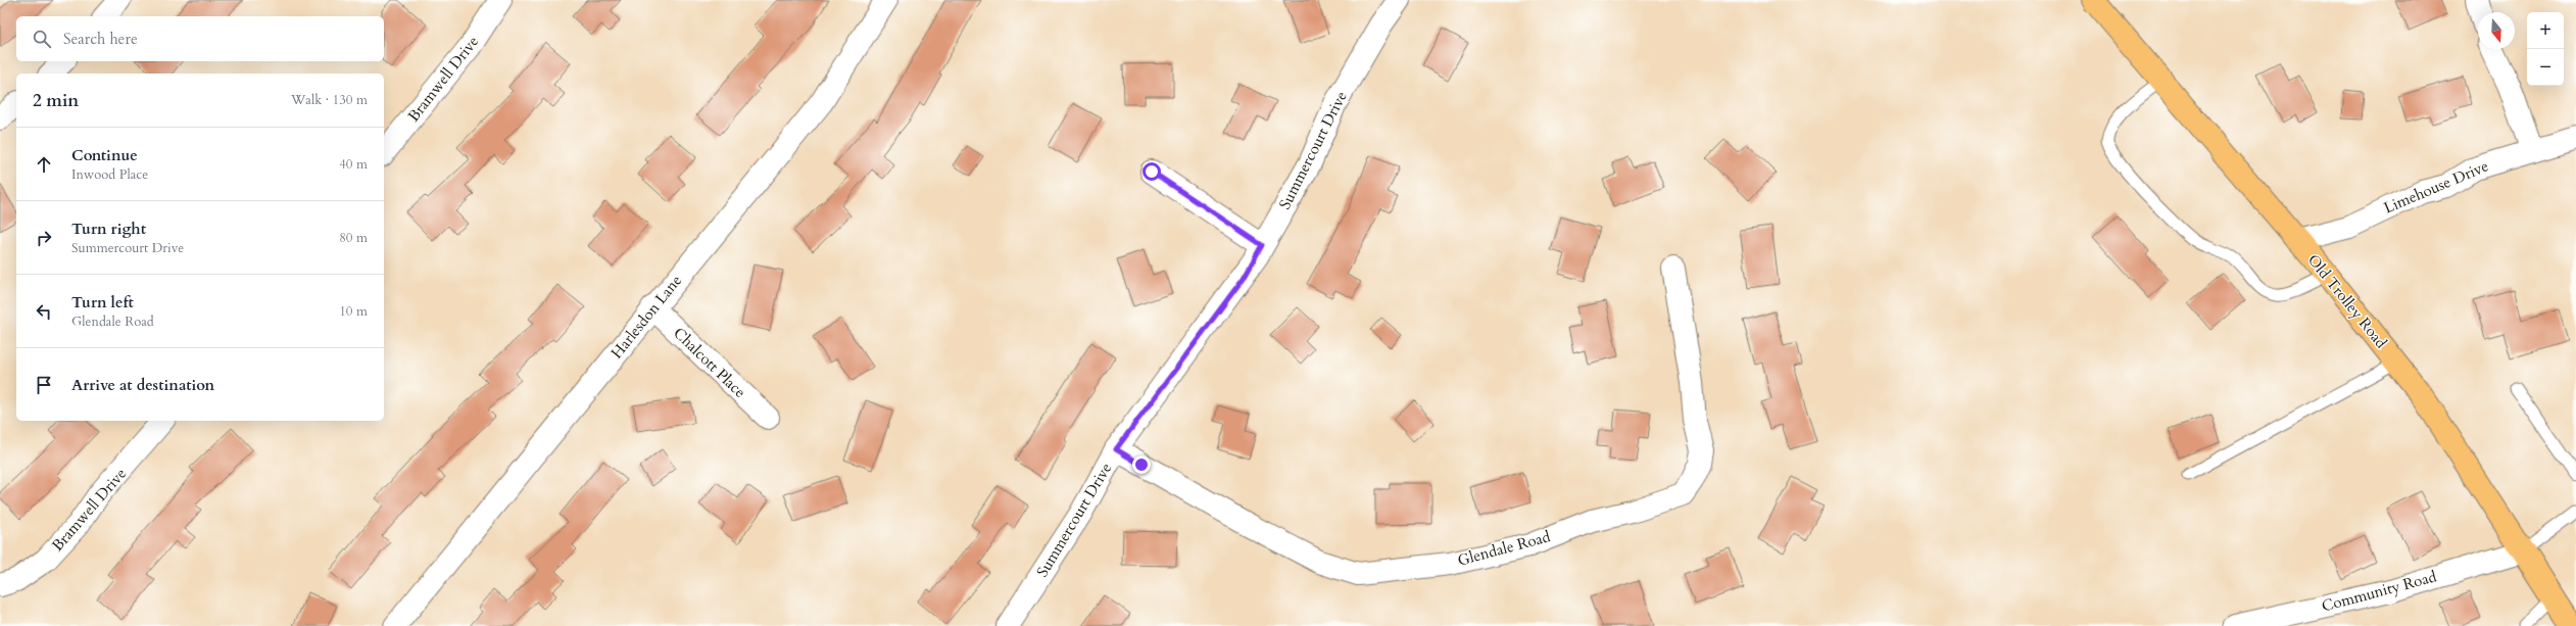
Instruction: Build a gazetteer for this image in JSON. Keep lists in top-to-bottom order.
{
  "streets": {
    "main road": ["Old Trolley Road"],
    "street": [
      "Bramwell Drive",
      "Summercourt Drive",
      "Limehouse Drive",
      "Harlesdon Lane",
      "Chalcott Place",
      "Glendale Road",
      "Community Road"
    ]
  },
  "crossings": [
    ["Summercourt Drive", "Glendale Road"],
    ["Limehouse Drive", "Old Trolley Road"],
    ["Old Trolley Road", "Community Road"],
    ["Harlesdon Lane", "Chalcott Place"]
  ],
  "north": "bottom",
  "page": {
    "map_buttons": ["+", "−"],
    "search": "Search here",
    "heading": ["2 min", "Walk · 130 m"],
    "list": [
      ["Continue", "Inwood Place", "40 m"],
      ["Turn right", "Summercourt Drive", "80 m"],
      ["Turn left", "Glendale Road", "10 m"],
      "Arrive at destination"
    ]
  }
}
